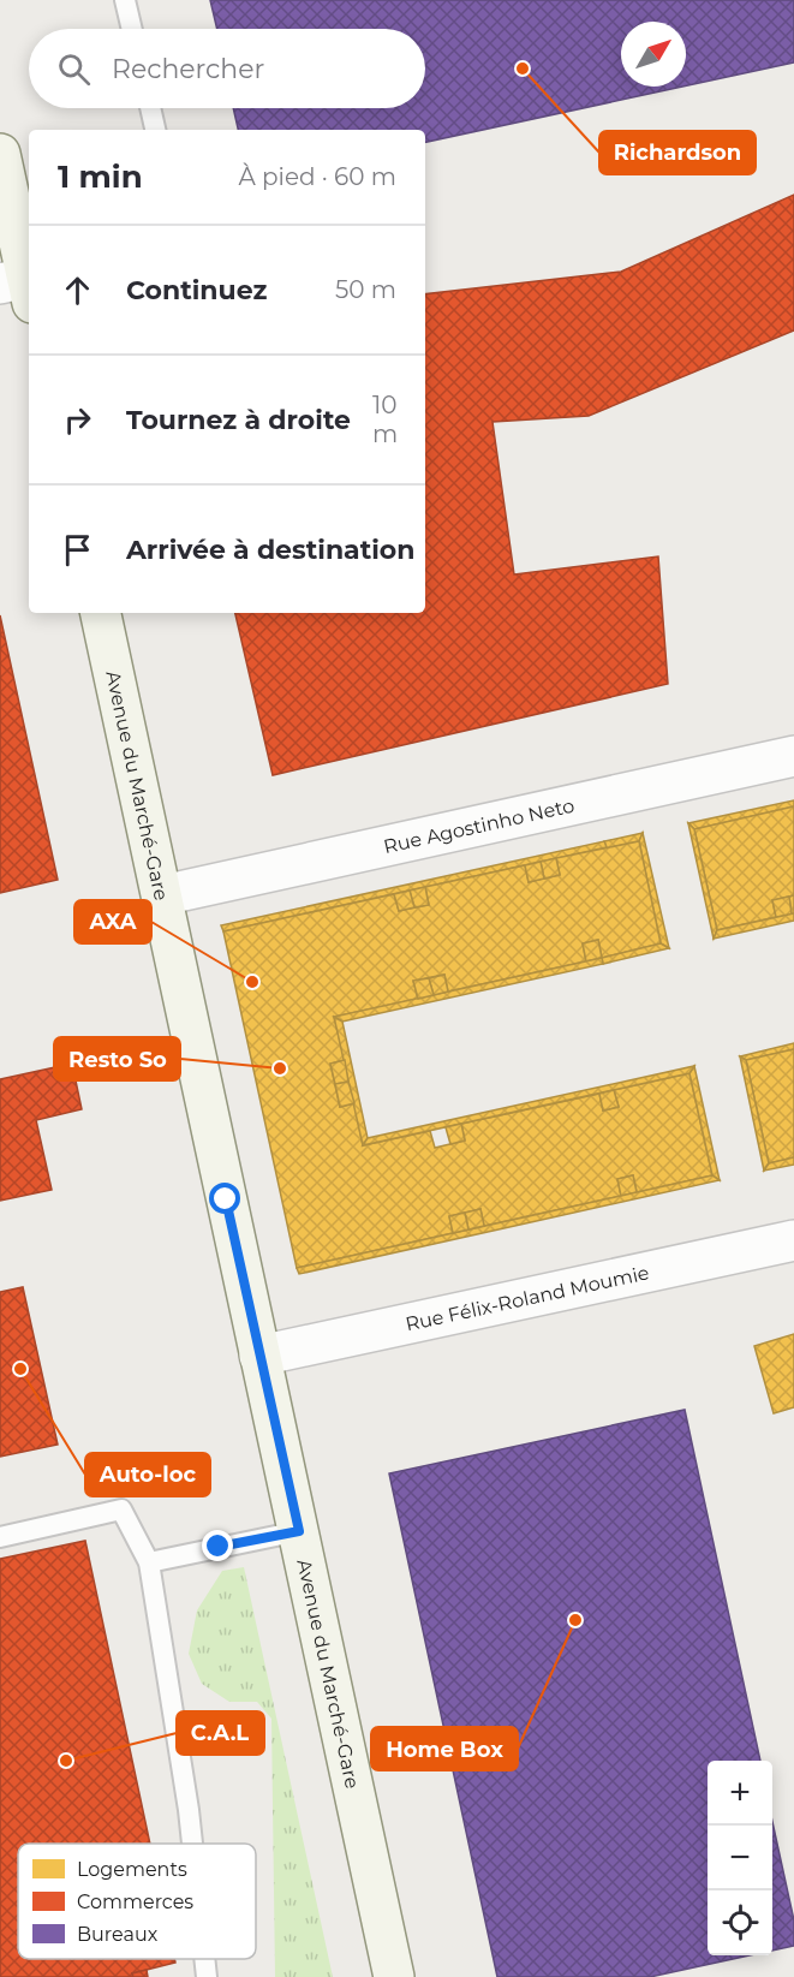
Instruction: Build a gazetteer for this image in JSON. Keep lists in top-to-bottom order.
{
  "streets": {
    "street": ["Avenue du Marché-Gare", "Rue Agostinho Neto", "Rue Félix-Roland Moumie"]
  },
  "crossings": [
    ["Avenue du Marché-Gare", "Rue Agostinho Neto"],
    ["Avenue du Marché-Gare", "Rue Félix-Roland Moumie"]
  ],
  "places": [
    "Richardson",
    "AXA",
    "Resto So",
    "Auto-loc",
    "Home Box",
    "C.A.L"
  ],
  "legend": ["Logements", "Commerces", "Bureaux"],
  "north": "top right",
  "page": {
    "search": "Rechercher",
    "heading": ["1 min", "À pied · 60 m"],
    "list": [
      ["Continuez", "50 m"],
      ["Tournez à droite", "10 m"],
      "Arrivée à destination"
    ],
    "map_buttons": ["+", "−"]
  }
}
